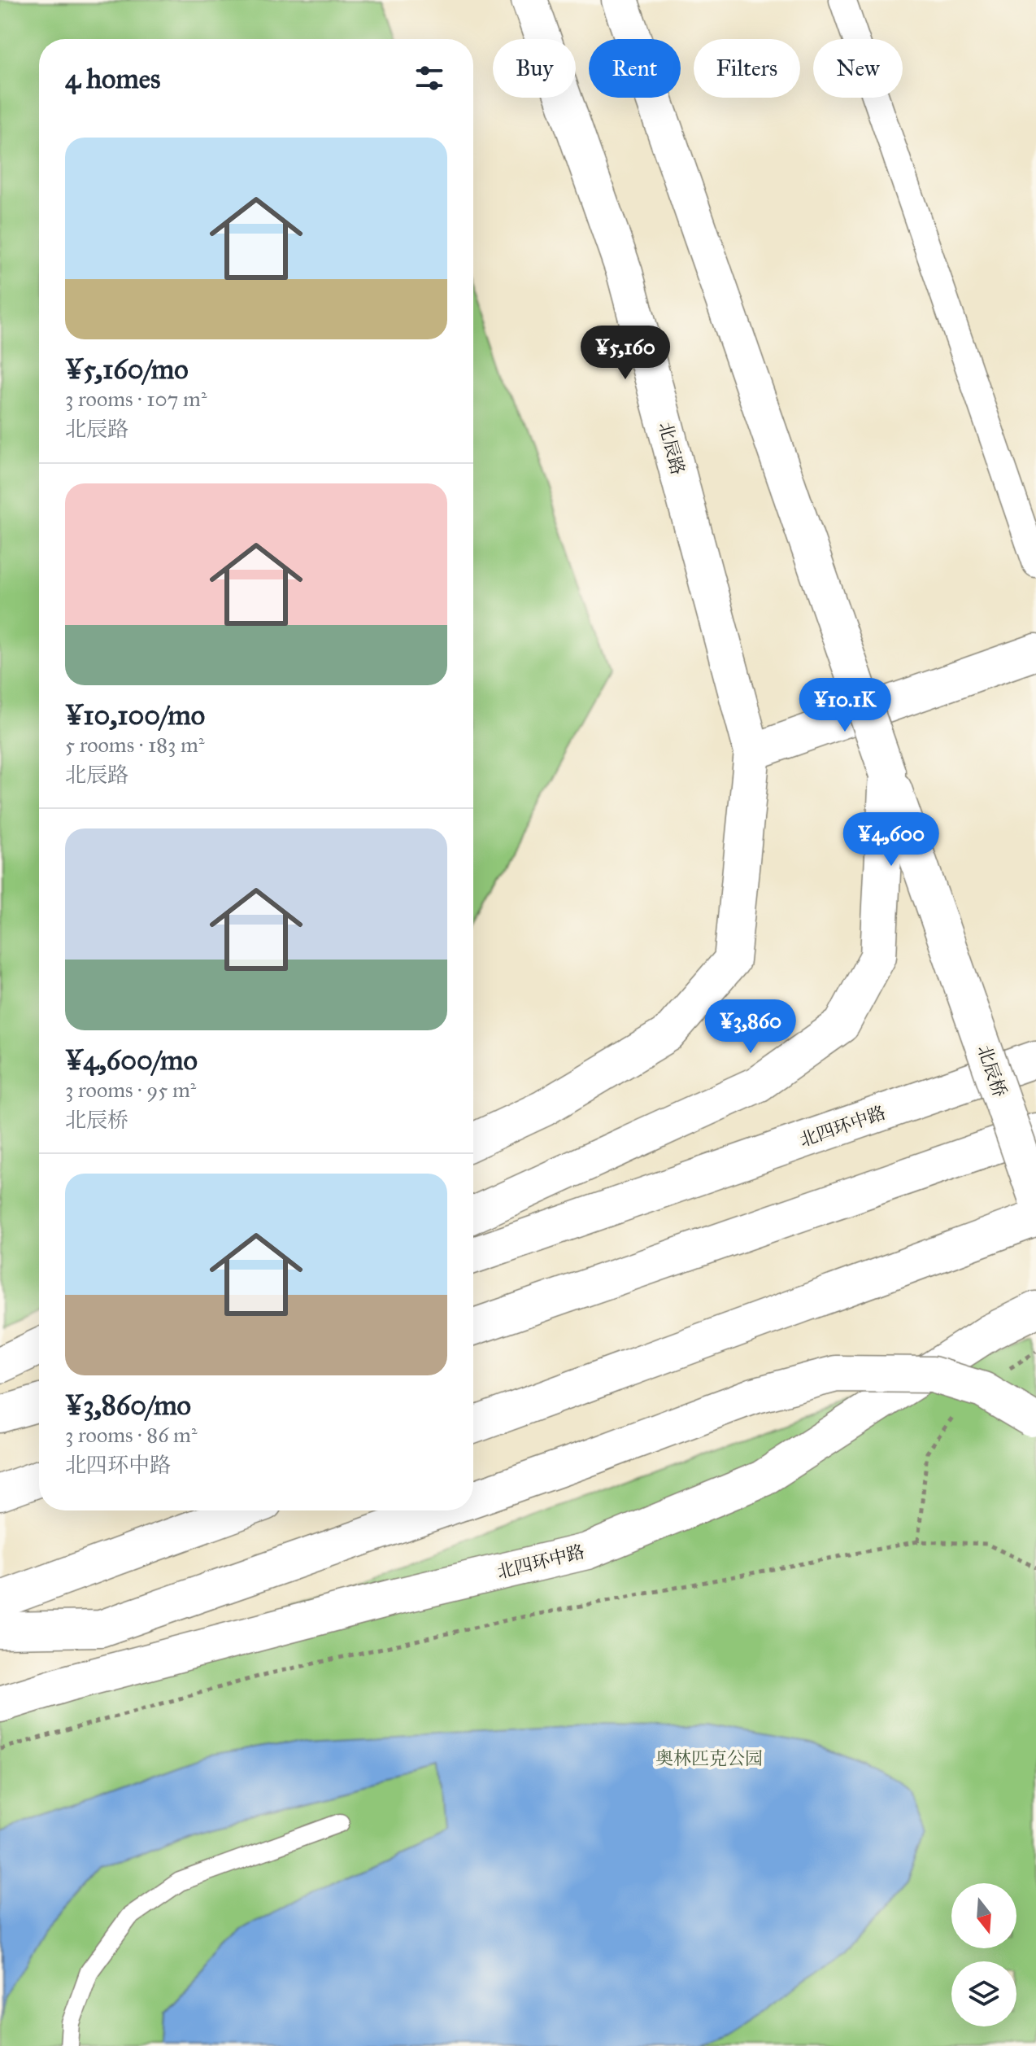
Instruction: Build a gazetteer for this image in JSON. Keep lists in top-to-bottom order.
{
  "streets": {
    "main road": ["北辰路", "北辰桥", "北四环中路"]
  },
  "parks": ["奥林匹克公园"],
  "north": "bottom",
  "page": {
    "chip": [
      "Buy",
      "Rent",
      "Filters",
      "New"
    ],
    "heading": "4 homes",
    "list": [
      {
        "name": "¥5,160/mo",
        "note": "3 rooms · 107 m² · 北辰路"
      },
      {
        "name": "¥10,100/mo",
        "note": "5 rooms · 183 m² · 北辰路"
      },
      {
        "name": "¥4,600/mo",
        "note": "3 rooms · 95 m² · 北辰桥"
      },
      {
        "name": "¥3,860/mo",
        "note": "3 rooms · 86 m² · 北四环中路"
      }
    ],
    "price": [
      "¥5,160",
      "¥10.1K",
      "¥4,600",
      "¥3,860"
    ]
  }
}
